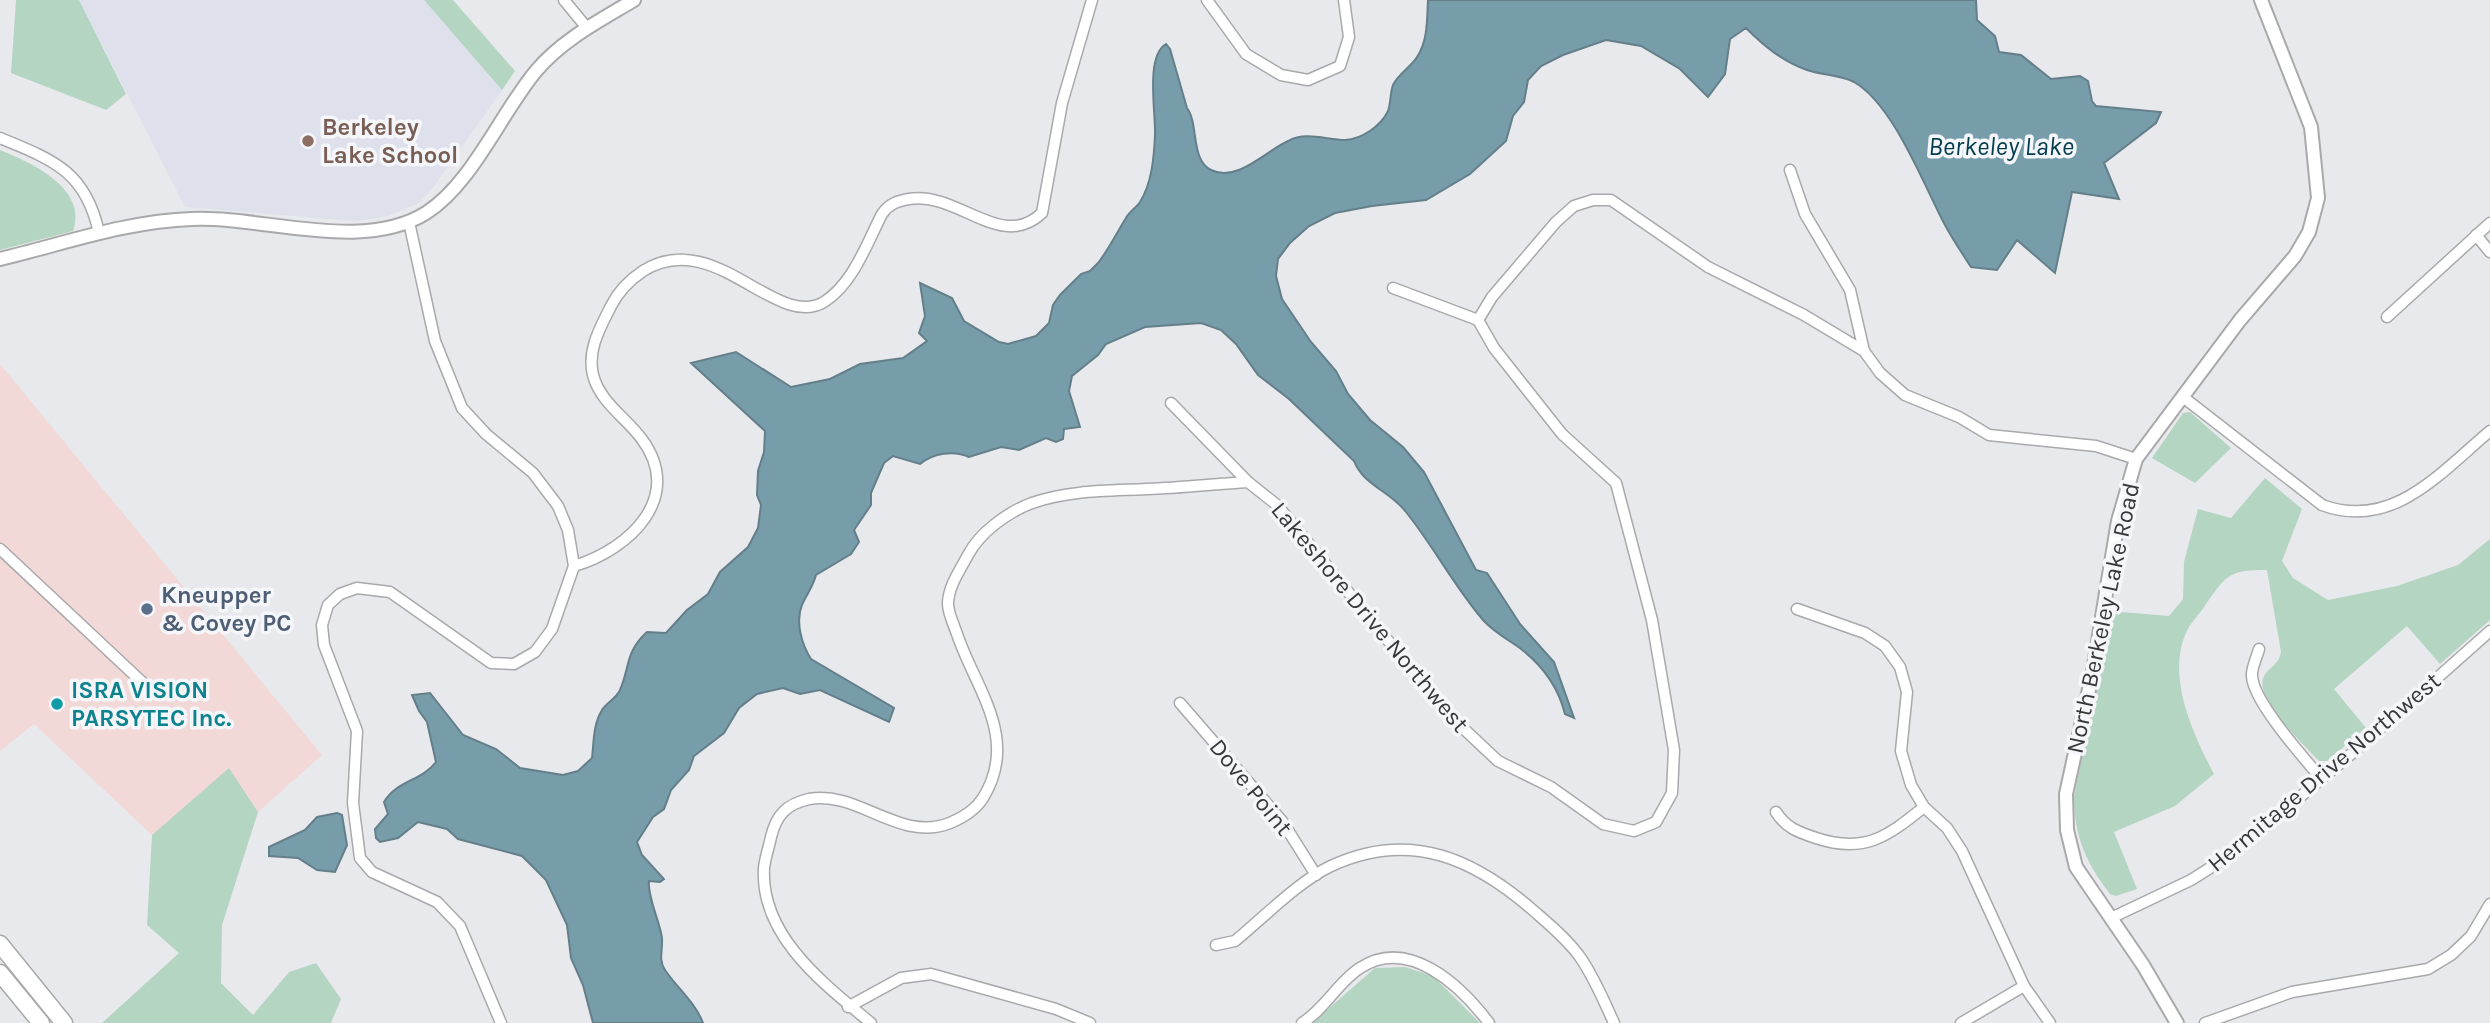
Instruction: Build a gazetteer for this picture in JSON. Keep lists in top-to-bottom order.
{
  "streets": {
    "street": [
      "Lakeshore Drive Northwest",
      "North Berkeley Lake Road",
      "Hermitage Drive Northwest",
      "Dove Point"
    ]
  },
  "crossings": [
    ["North Berkeley Lake Road", "Hermitage Drive Northwest"]
  ],
  "water": ["Berkeley Lake"],
  "places": ["Berkeley Lake School", "Kneupper & Covey PC", "ISRA VISION PARSYTEC Inc."]
}
